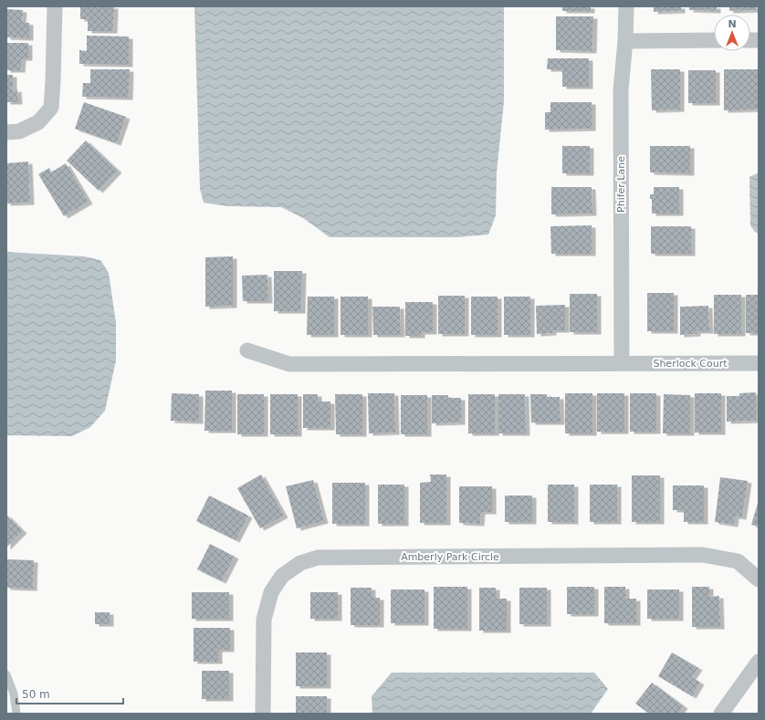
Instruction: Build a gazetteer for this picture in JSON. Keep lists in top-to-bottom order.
{
  "streets": {
    "street": ["Phifer Lane", "Sherlock Court", "Amberly Park Circle"]
  },
  "crossings": [
    ["Phifer Lane", "Sherlock Court"]
  ],
  "scale_bar": "50 m",
  "north": "top"
}
